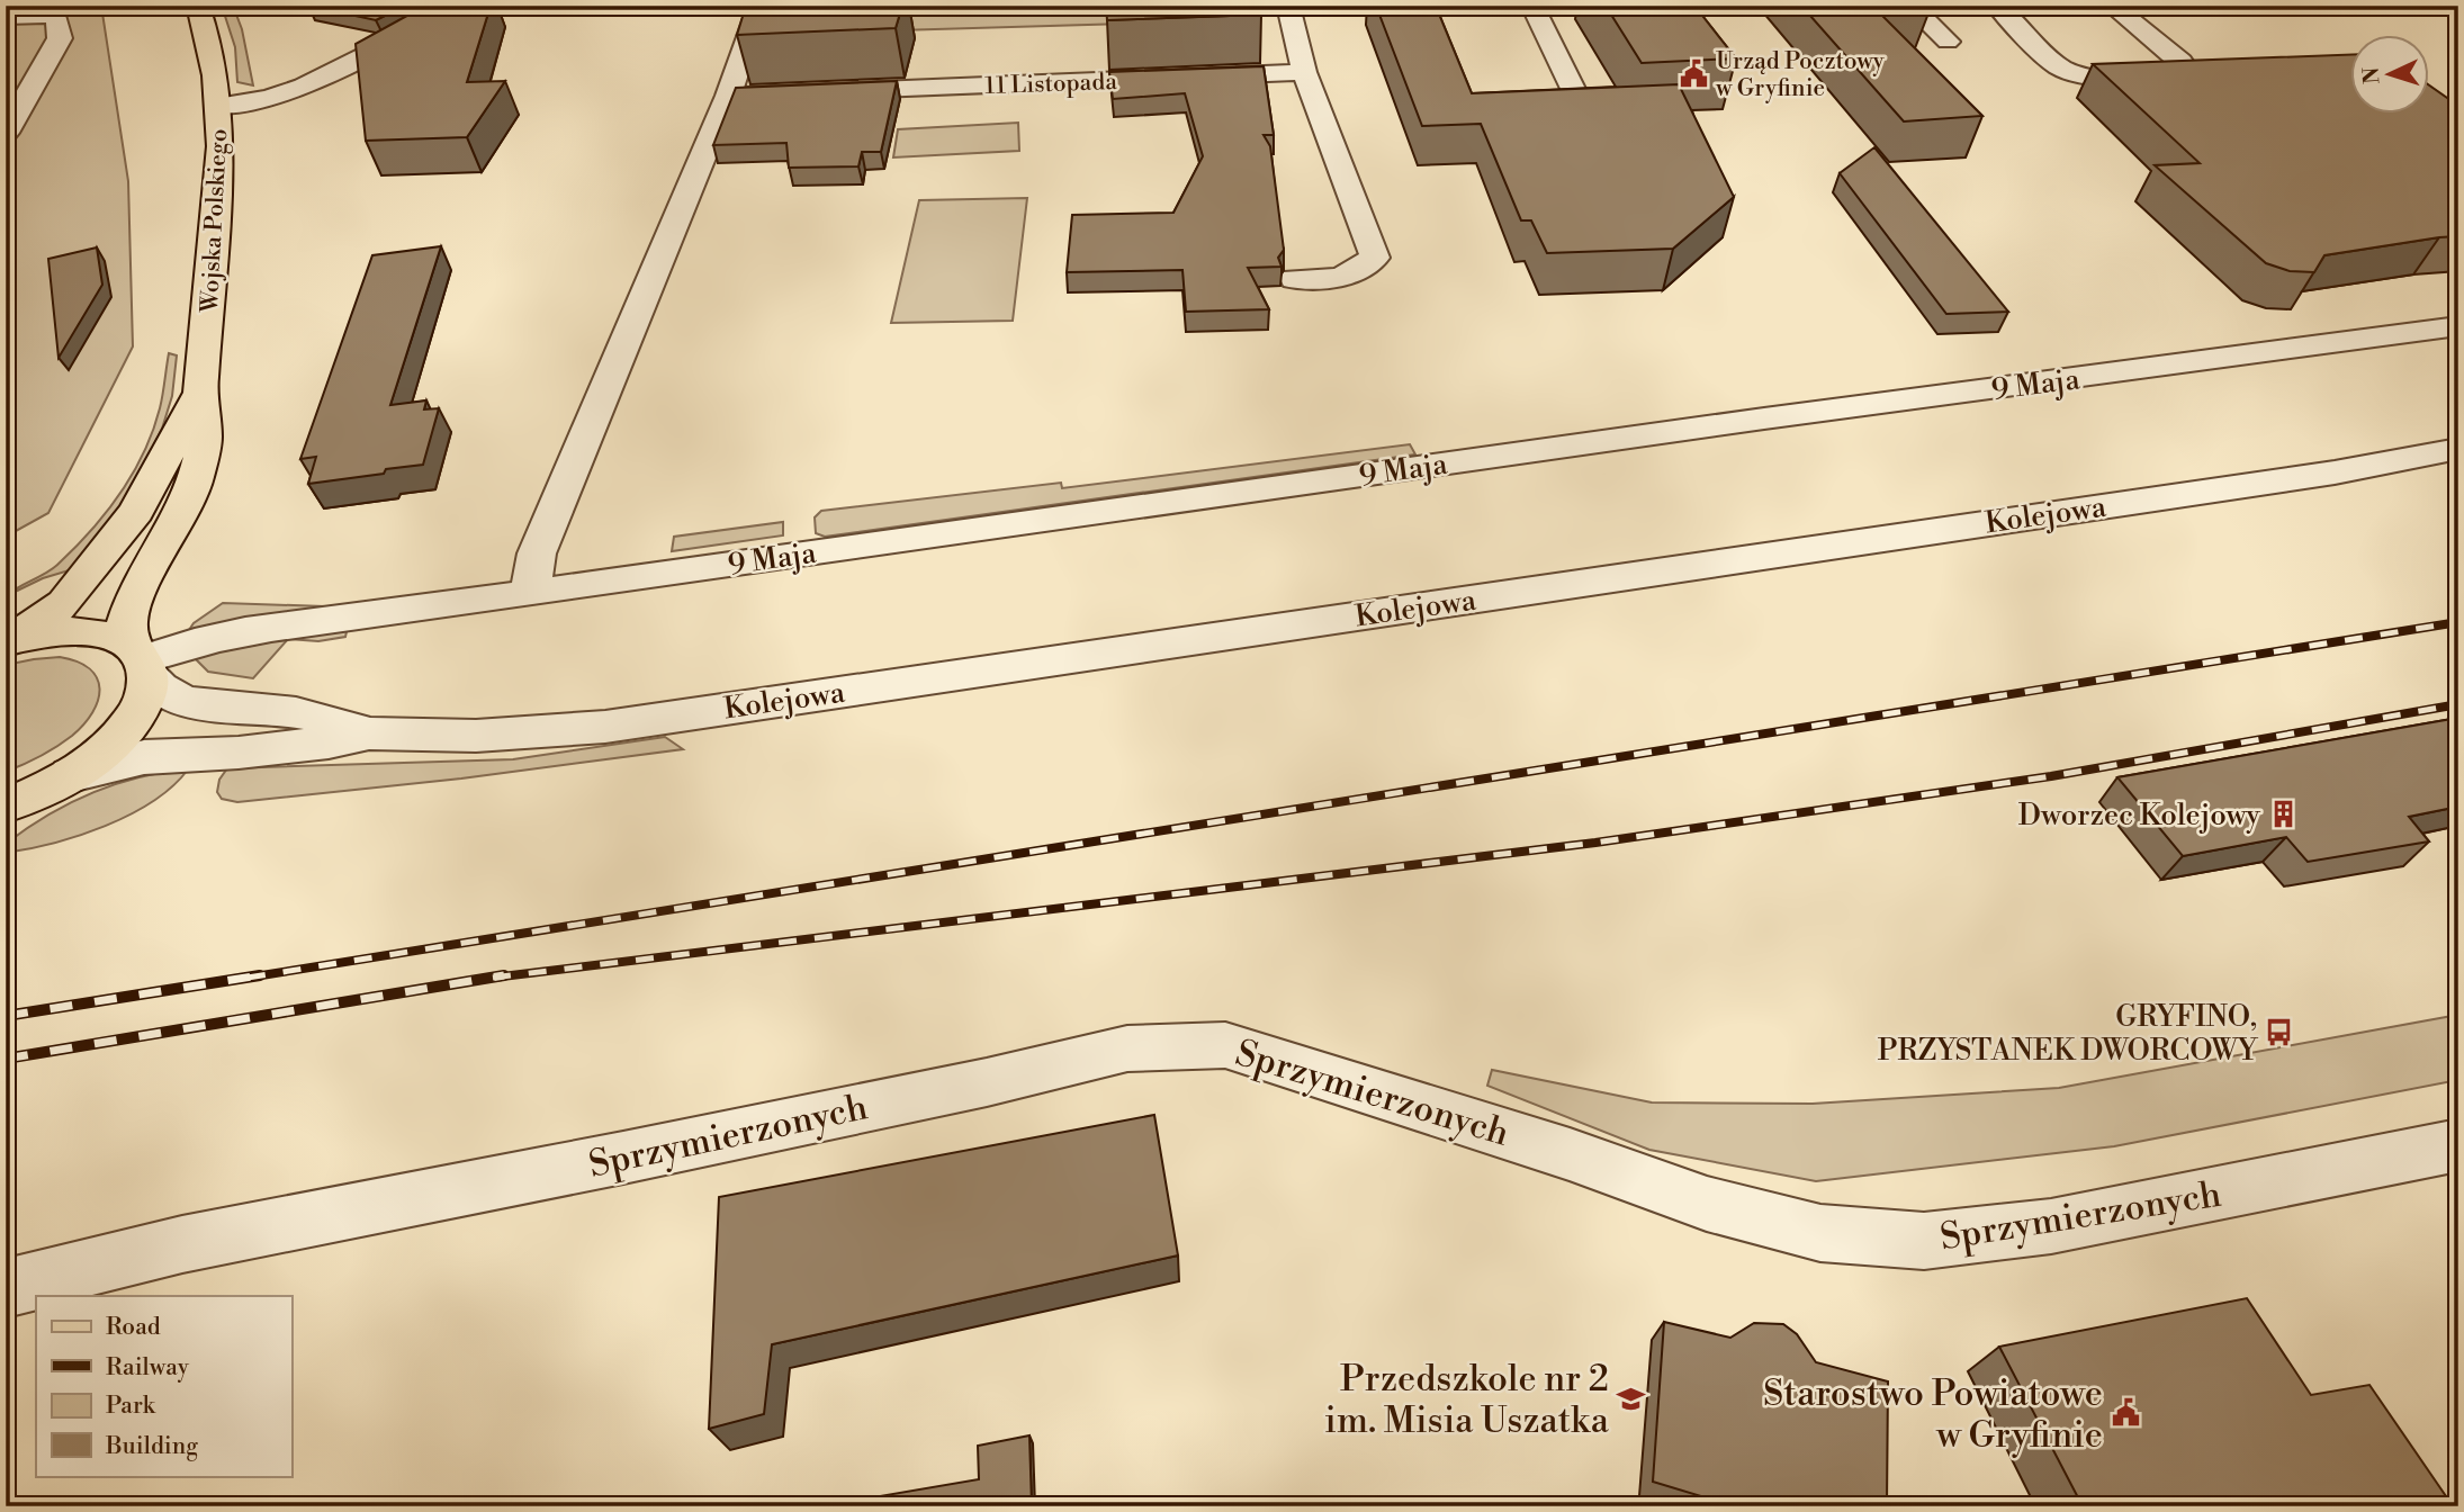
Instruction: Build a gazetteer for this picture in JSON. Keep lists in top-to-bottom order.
{
  "streets": {
    "main road": ["Wojska Polskiego"],
    "street": [
      "11 Listopada",
      "9 Maja",
      "Kolejowa",
      "Sprzymierzonych"
    ]
  },
  "crossings": [
    ["Wojska Polskiego", "9 Maja"],
    ["Wojska Polskiego", "Kolejowa"],
    ["9 Maja", "Kolejowa"]
  ],
  "places": {
    "public building": ["Urząd Pocztowy w Gryfinie", "Starostwo Powiatowe w Gryfinie"],
    "building": ["Dworzec Kolejowy"],
    "bus stop": ["GRYFINO, PRZYSTANEK DWORCOWY"],
    "school or university": ["Przedszkole nr 2 im. Misia Uszatka"]
  },
  "legend": [
    "Road",
    "Railway",
    "Park",
    "Building"
  ],
  "north": "left"
}
